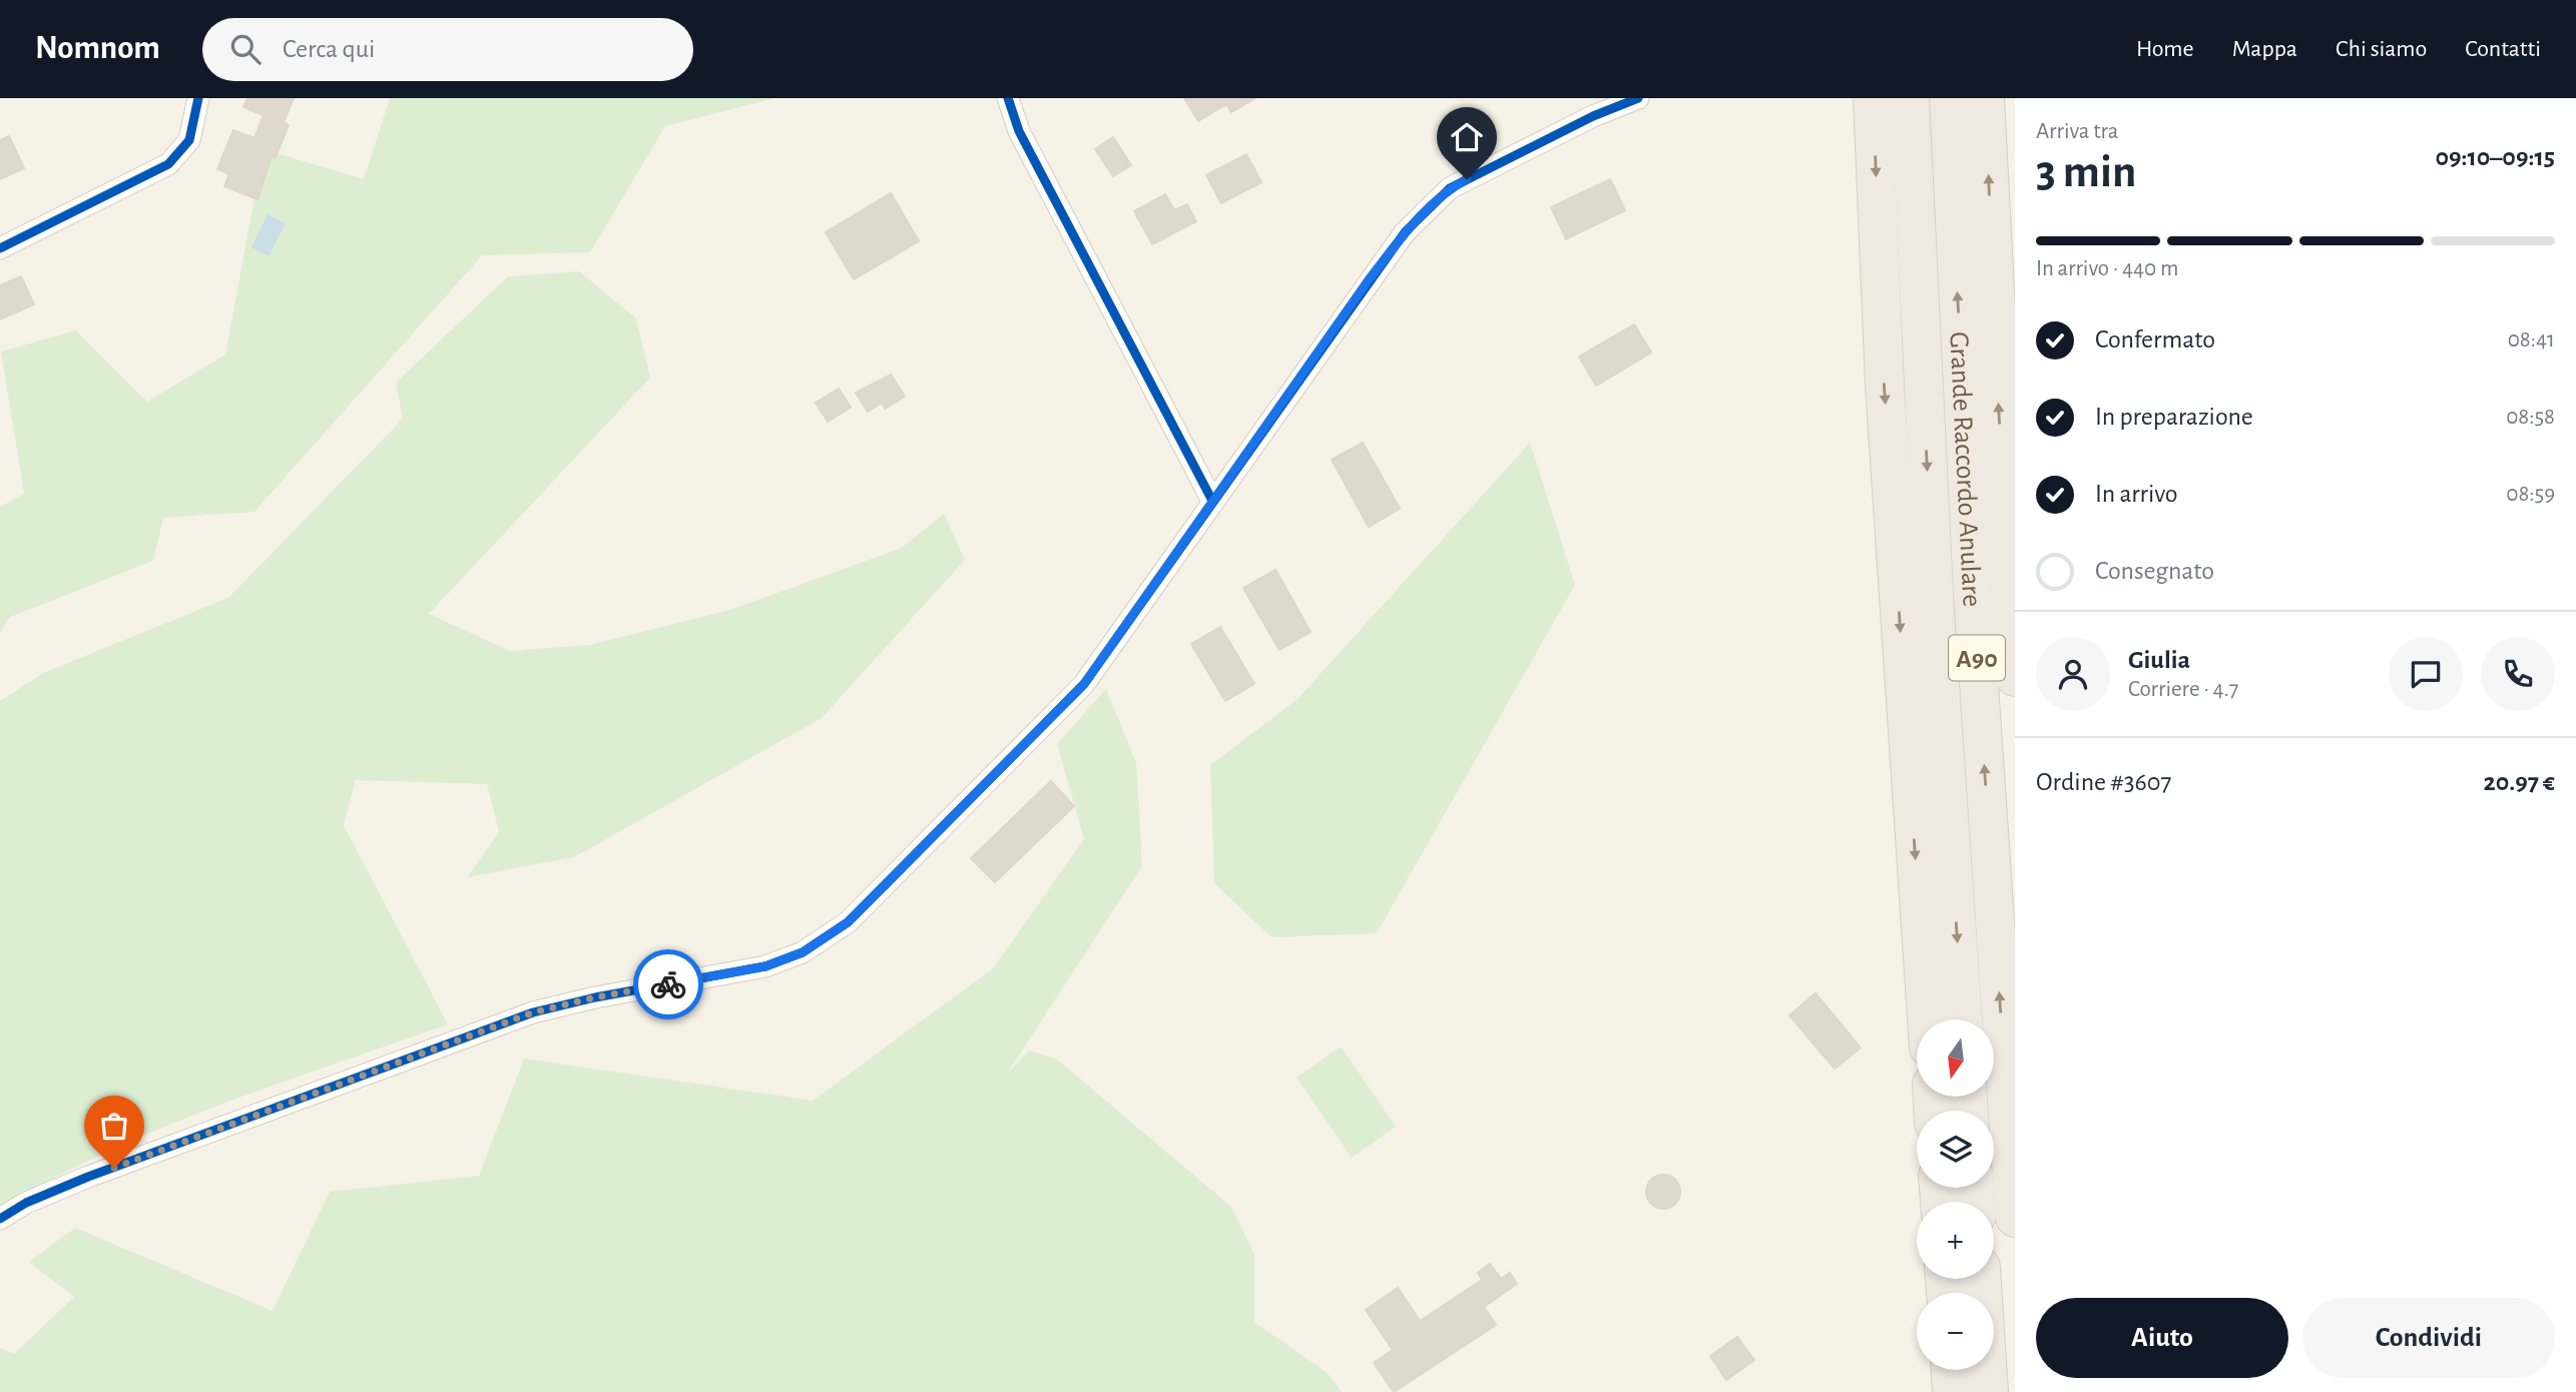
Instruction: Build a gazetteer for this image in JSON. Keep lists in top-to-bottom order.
{
  "streets": {
    "highway": ["Grande Raccordo Anulare", "A90"]
  },
  "north": "bottom",
  "page": {
    "header": "Nomnom",
    "search": "Cerca qui",
    "nav": [
      "Home",
      "Mappa",
      "Chi siamo",
      "Contatti"
    ],
    "heading": ["3 min", "Arriva tra", "09:10–09:15"],
    "panel": [
      "Giulia",
      "Corriere · 4.7",
      "Ordine #3607",
      "20.97 €"
    ],
    "bar": "In arrivo · 440 m",
    "list": [
      ["Confermato", "08:41"],
      ["In preparazione", "08:58"],
      ["In arrivo", "08:59"],
      "Consegnato"
    ],
    "map_buttons": ["+", "−"],
    "buttons": ["Aiuto", "Condividi"]
  }
}
